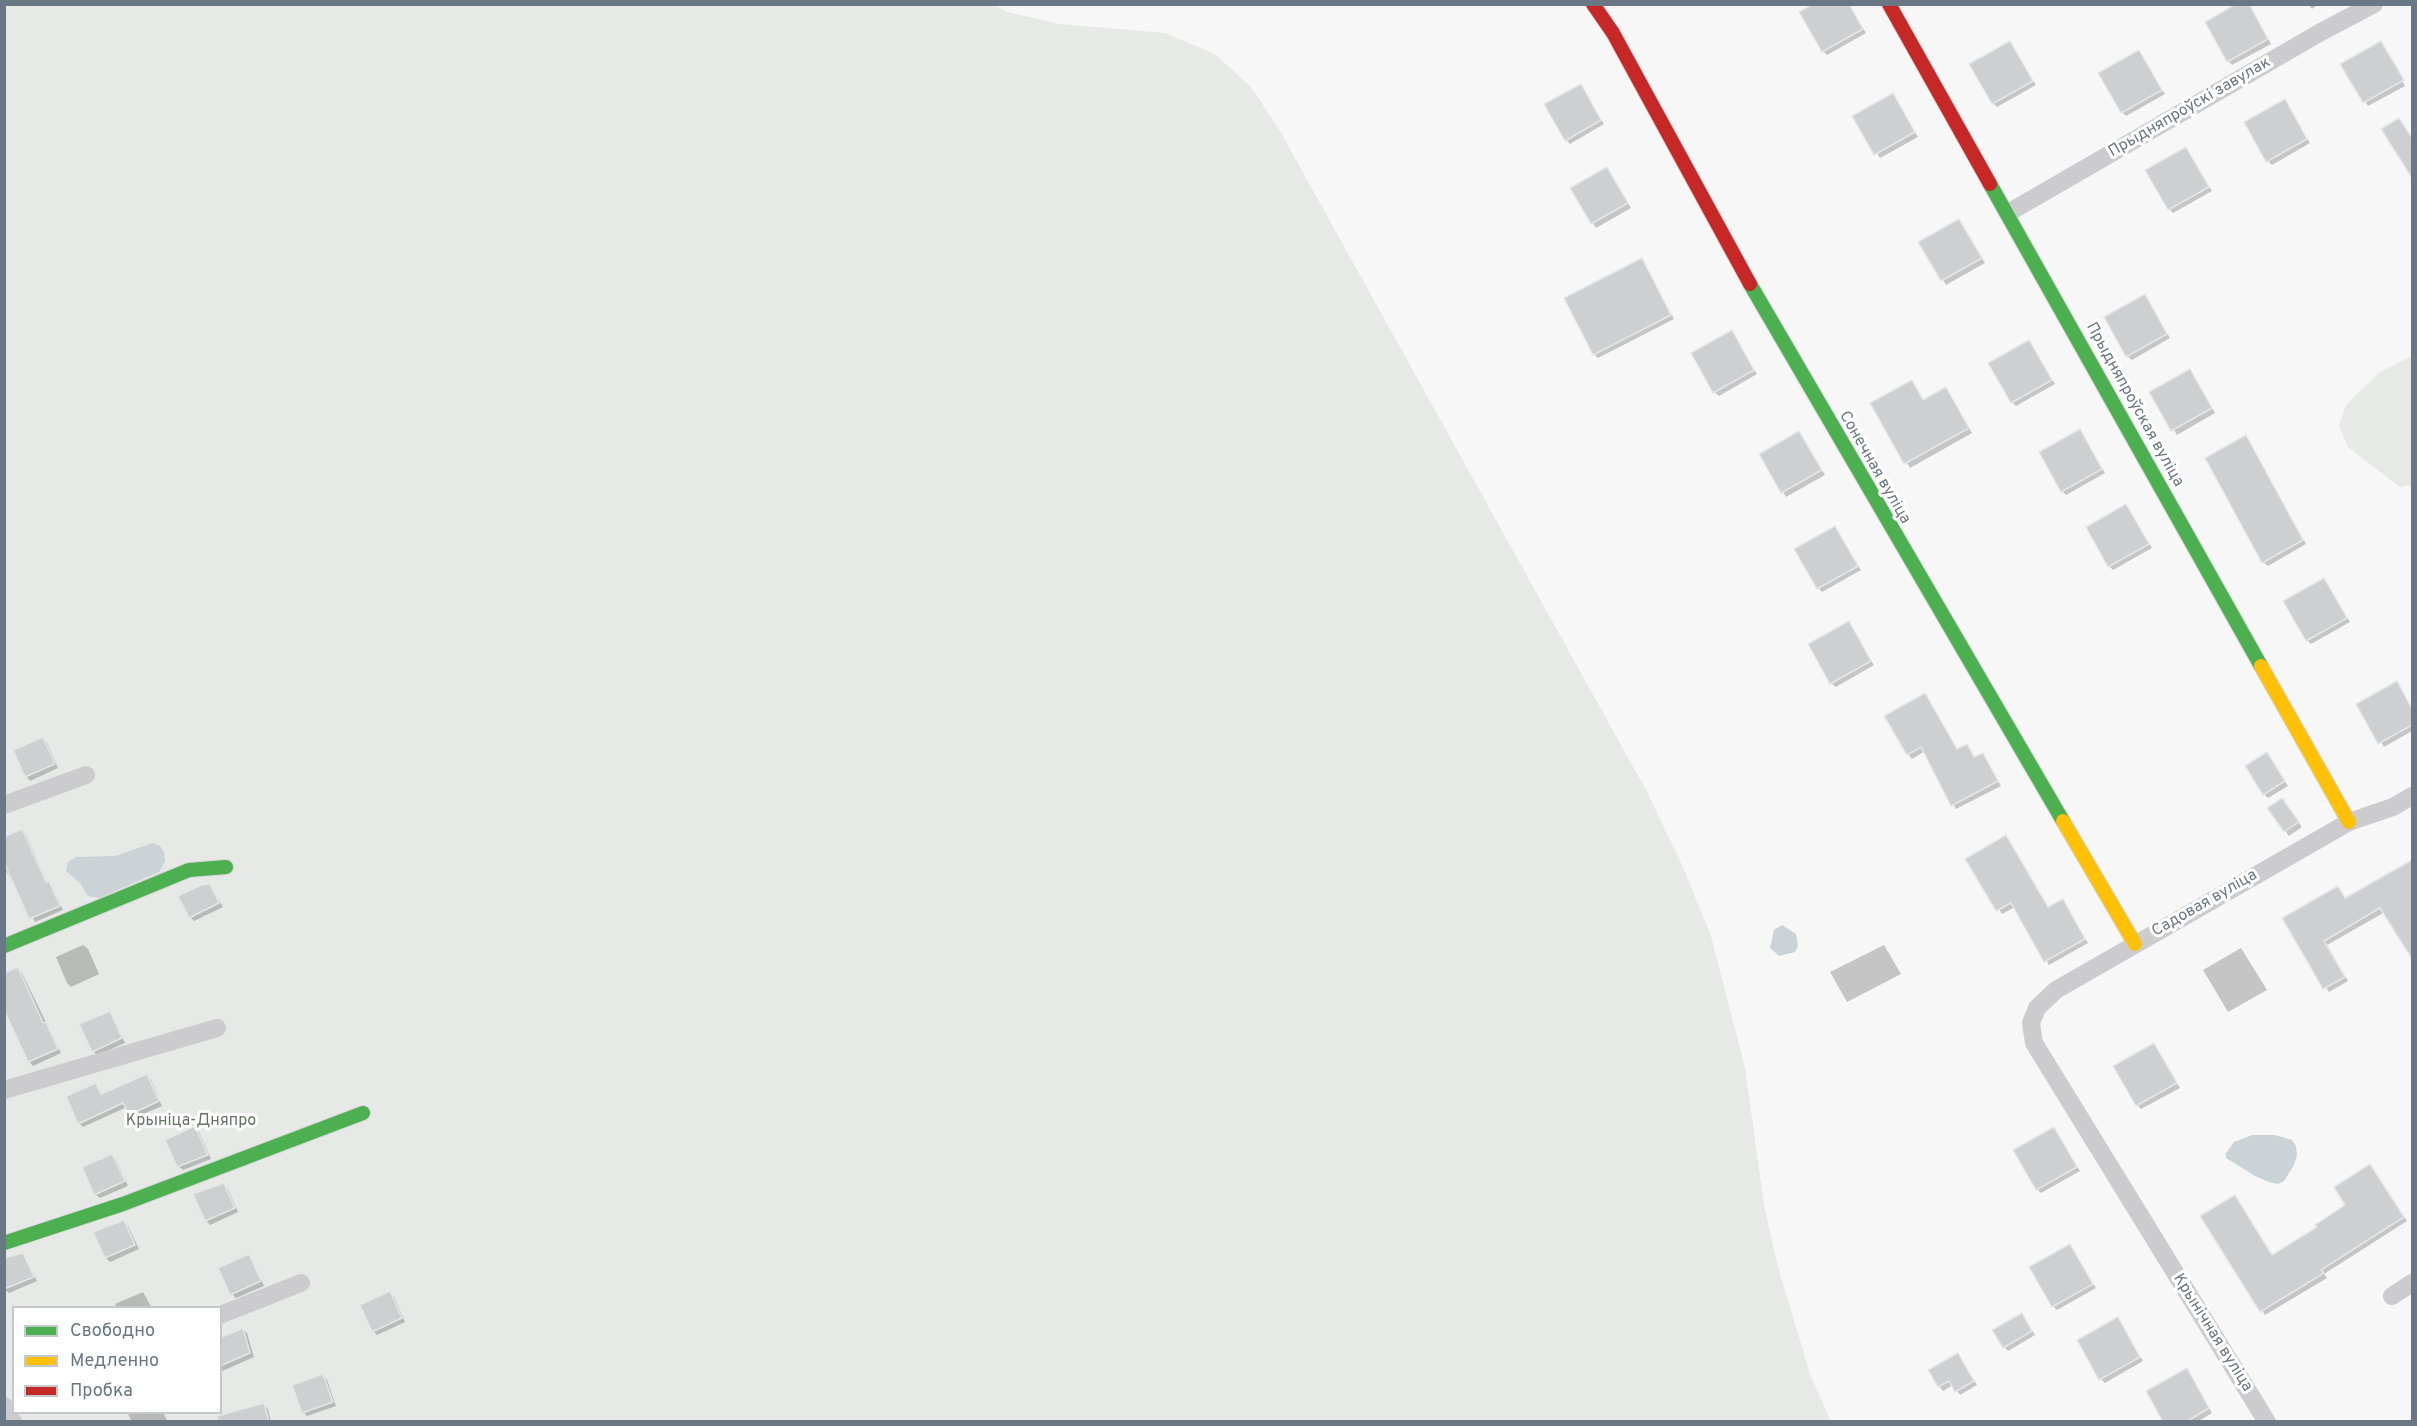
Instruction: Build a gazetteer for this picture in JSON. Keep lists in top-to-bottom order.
{
  "streets": {
    "street": [
      "Прыдняпроўскі завулак",
      "Прыдняпроўская вуліца",
      "Сонечная вуліца",
      "Садовая вуліца",
      "Крынічная вуліца"
    ]
  },
  "crossings": [
    ["Прыдняпроўскі завулак", "Прыдняпроўская вуліца"],
    ["Прыдняпроўская вуліца", "Садовая вуліца"],
    ["Сонечная вуліца", "Садовая вуліца"],
    ["Садовая вуліца", "Крынічная вуліца"]
  ],
  "parks": ["Крыніца-Дняпро"],
  "legend": ["Свободно", "Медленно", "Пробка"]
}
